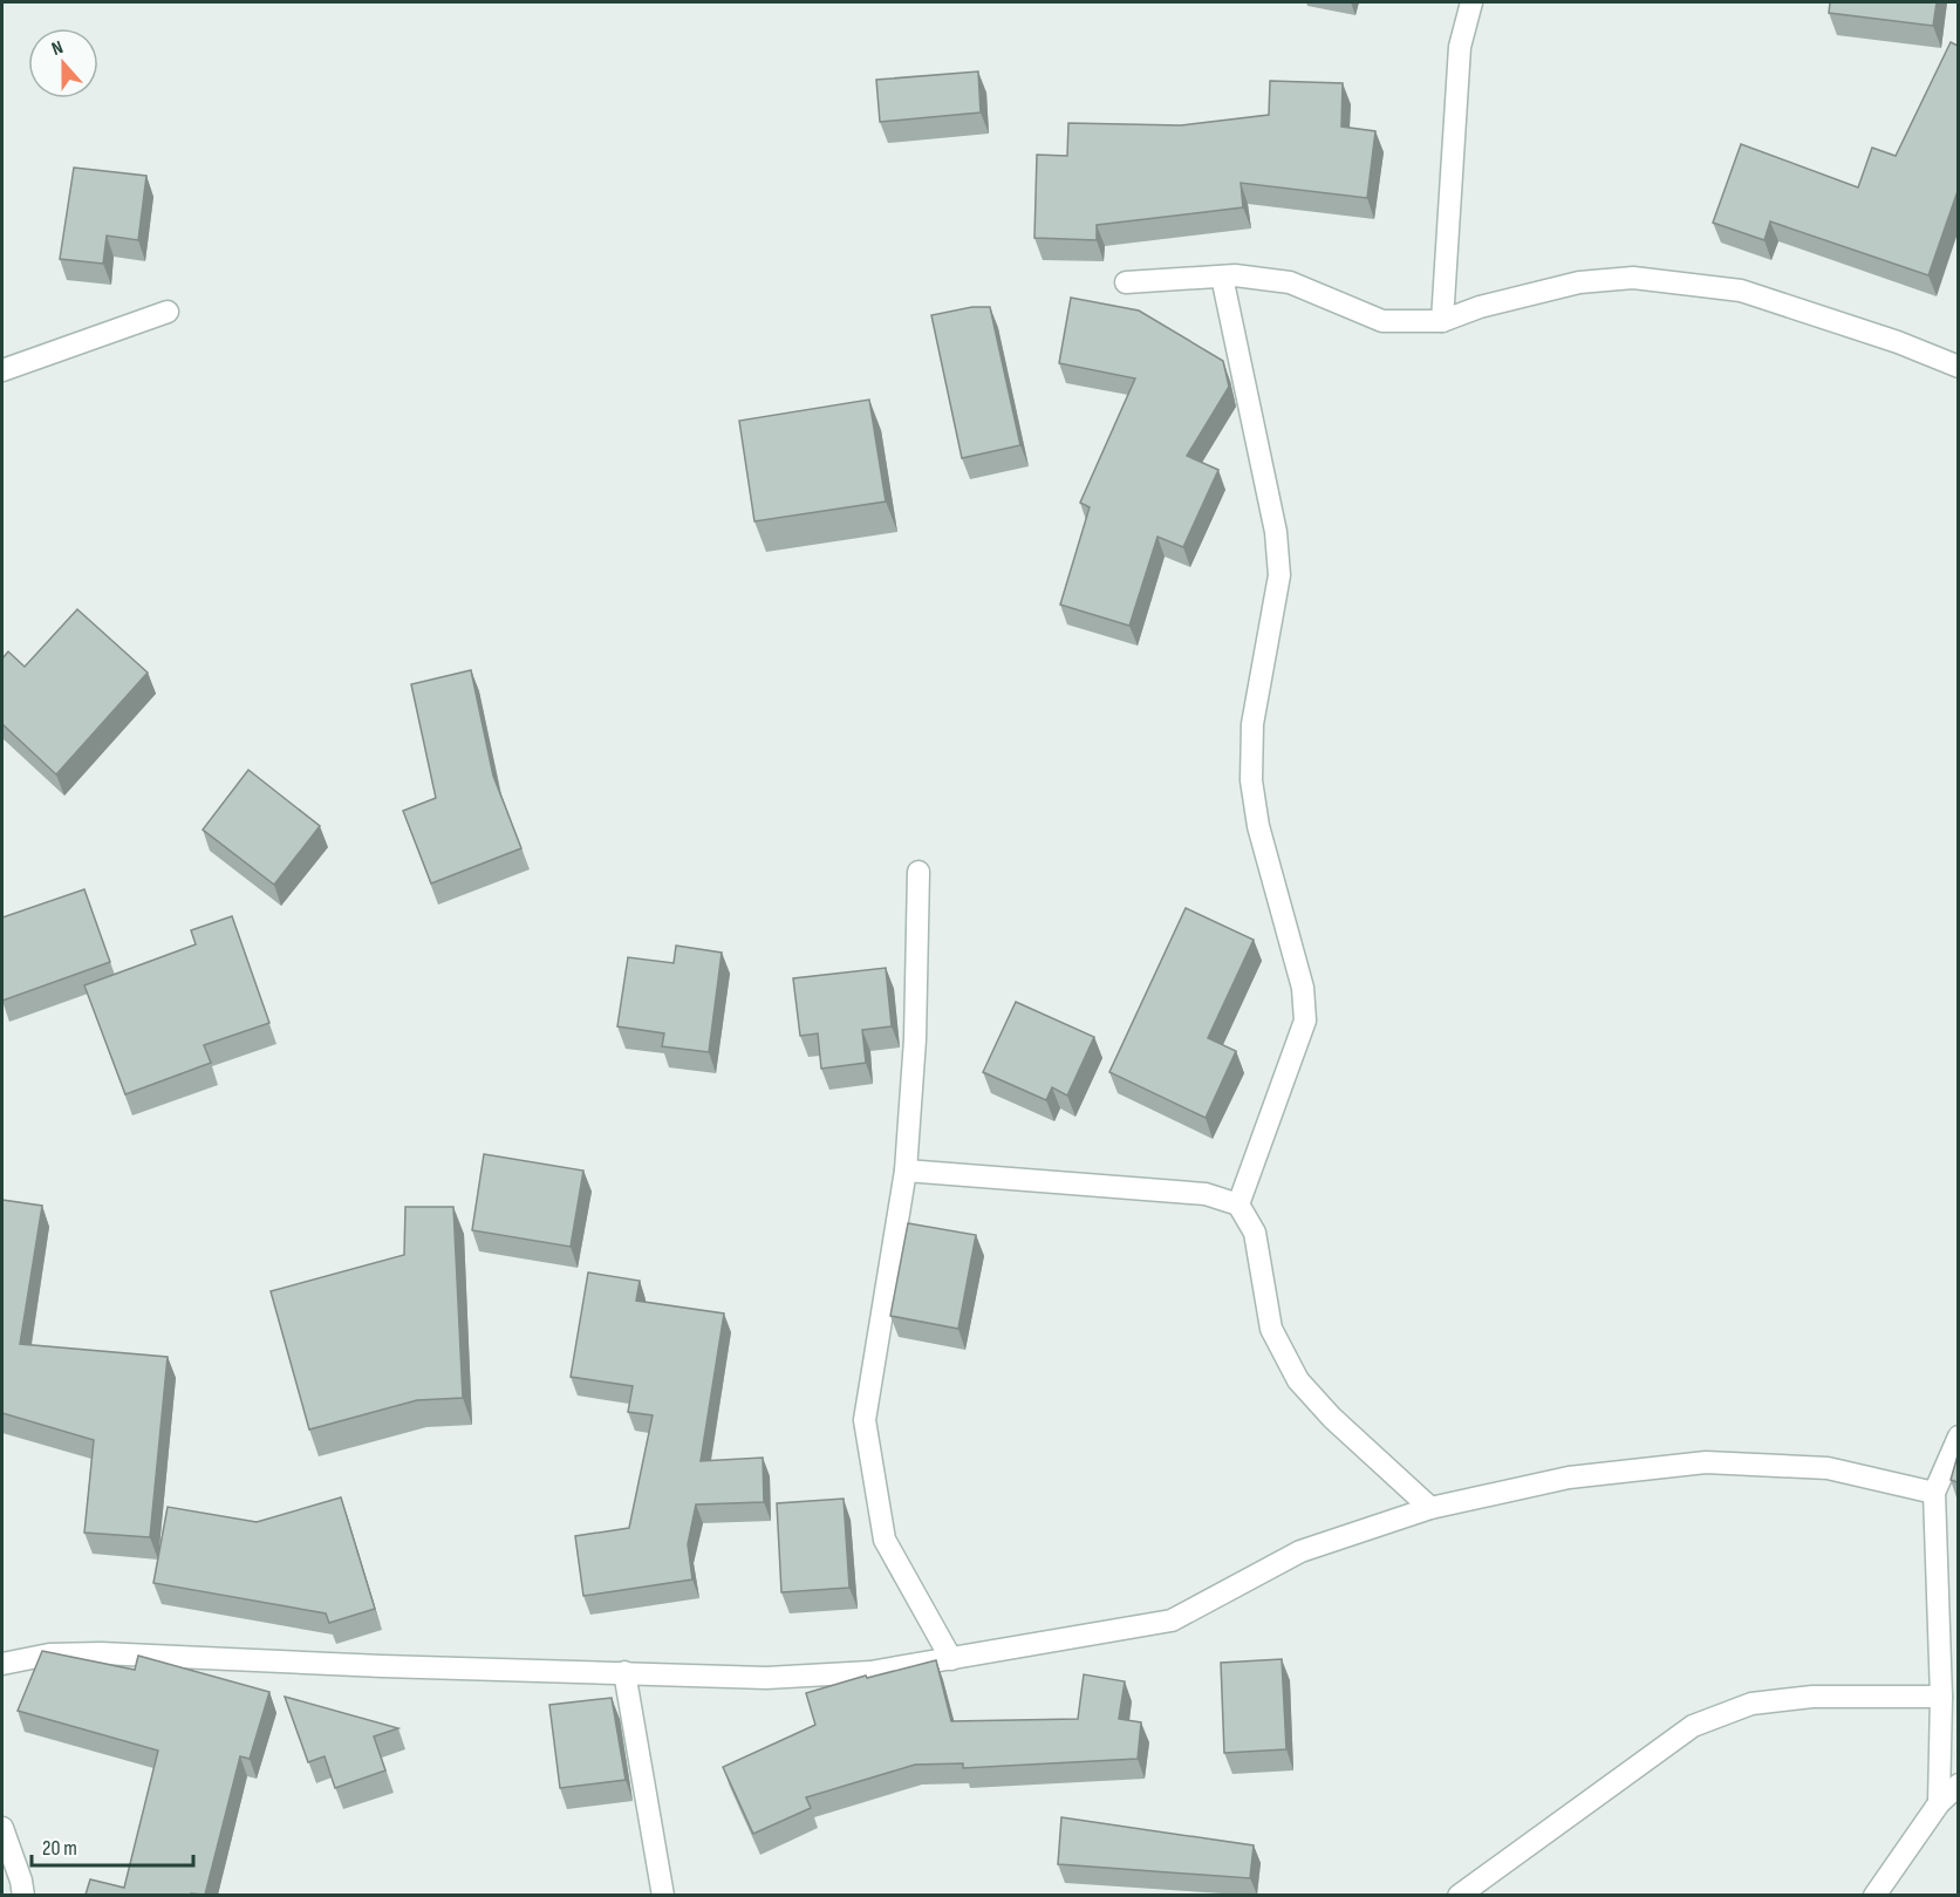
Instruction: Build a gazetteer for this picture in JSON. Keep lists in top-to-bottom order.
{
  "scale_bar": "20 m",
  "north": "top"
}
